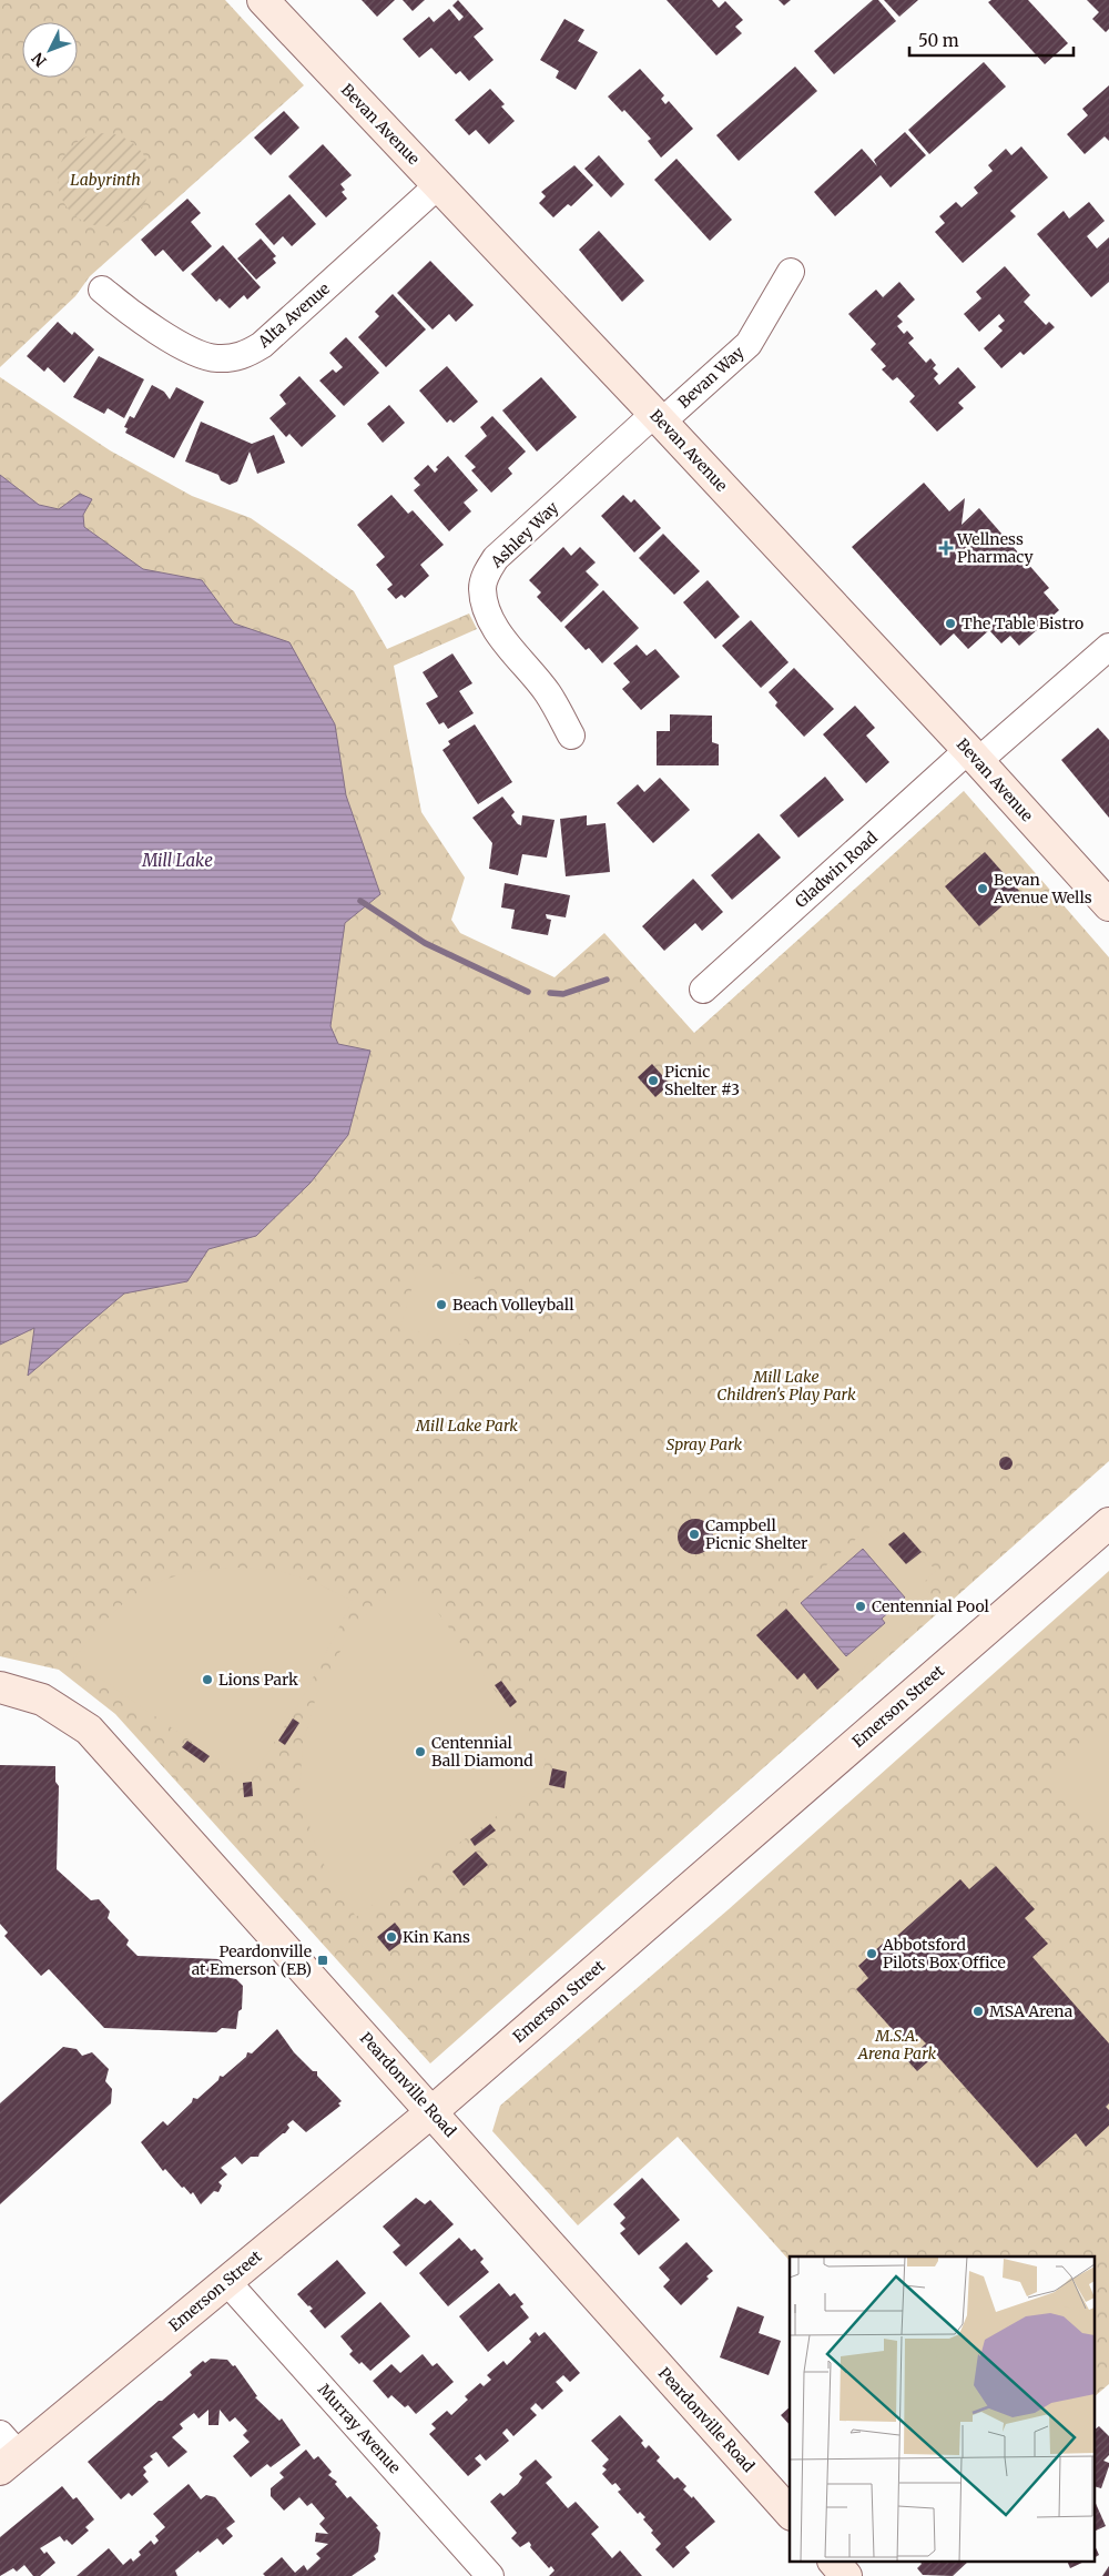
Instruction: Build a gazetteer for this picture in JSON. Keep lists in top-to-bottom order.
{
  "streets": {
    "main road": ["Bevan Avenue", "Emerson Street", "Peardonville Road"],
    "street": [
      "Alta Avenue",
      "Bevan Way",
      "Ashley Way",
      "Gladwin Road",
      "Murray Avenue"
    ]
  },
  "crossings": [
    ["Bevan Avenue", "Alta Avenue"],
    ["Bevan Avenue", "Bevan Way"],
    ["Bevan Avenue", "Ashley Way"],
    ["Bevan Avenue", "Gladwin Road"],
    ["Bevan Way", "Ashley Way"],
    ["Emerson Street", "Peardonville Road"],
    ["Emerson Street", "Murray Avenue"]
  ],
  "water": ["Mill Lake"],
  "parks": [
    "Labyrinth",
    "Mill Lake Children's Play Park",
    "Mill Lake Park",
    "Spray Park",
    "M.S.A. Arena Park"
  ],
  "places": {
    "health": ["Wellness Pharmacy"],
    "other": [
      "The Table Bistro",
      "Bevan Avenue Wells",
      "Picnic Shelter #3",
      "Beach Volleyball",
      "Campbell Picnic Shelter",
      "Centennial Pool",
      "Lions Park",
      "Centennial Ball Diamond",
      "Kin Kans",
      "Abbotsford Pilots Box Office",
      "MSA Arena"
    ],
    "transit": ["Peardonville at Emerson (EB)"]
  },
  "scale_bar": "50 m",
  "north": "bottom left"
}
